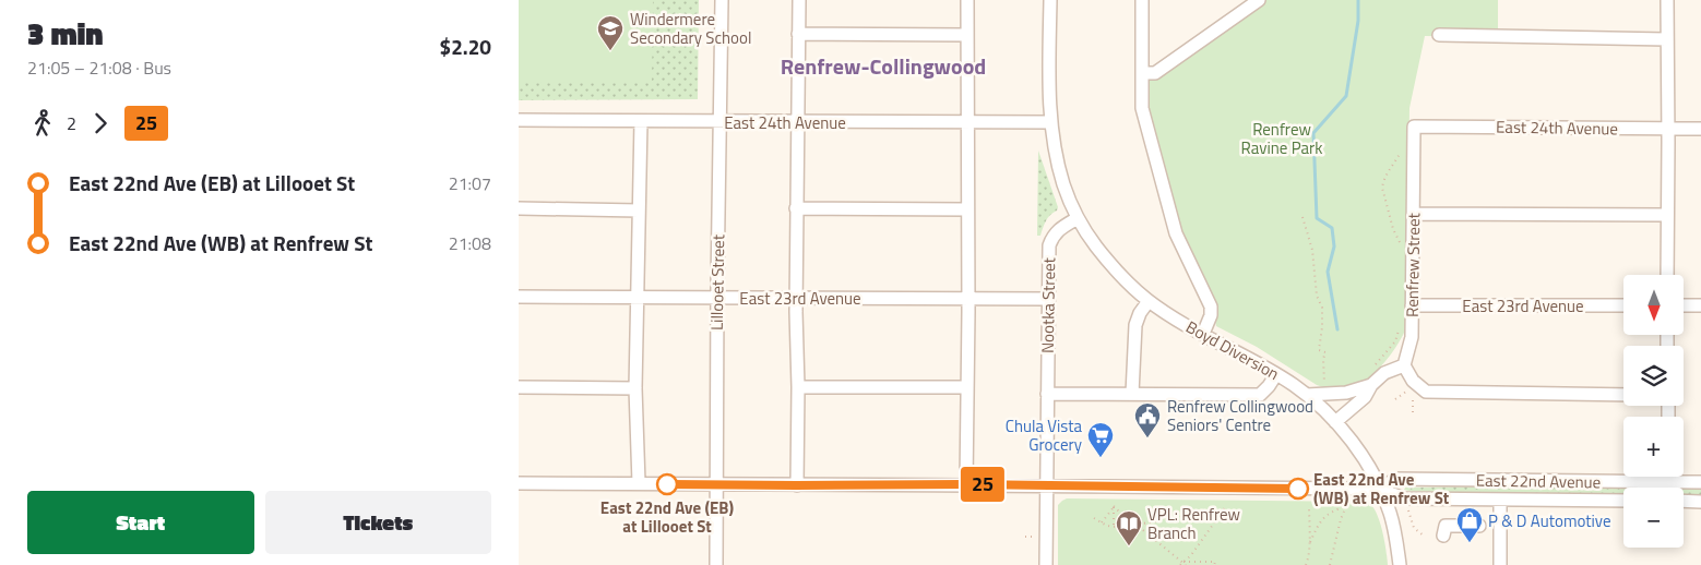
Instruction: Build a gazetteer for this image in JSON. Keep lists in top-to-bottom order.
{
  "streets": {
    "street": [
      "East 24th Avenue",
      "Renfrew Street",
      "Lillooet Street",
      "East 23rd Avenue",
      "Nootka Street",
      "Boyd Diversion",
      "East 22nd Avenue"
    ]
  },
  "crossings": [
    ["East 24th Avenue", "Renfrew Street"],
    ["East 24th Avenue", "Lillooet Street"],
    ["Renfrew Street", "East 23rd Avenue"],
    ["Lillooet Street", "East 23rd Avenue"],
    ["Lillooet Street", "East 22nd Avenue"],
    ["East 23rd Avenue", "Nootka Street"],
    ["Nootka Street", "Boyd Diversion"],
    ["Nootka Street", "East 22nd Avenue"],
    ["Boyd Diversion", "East 22nd Avenue"]
  ],
  "districts": ["Renfrew-Collingwood"],
  "parks": ["Renfrew Ravine Park"],
  "places": {
    "school or university": ["Windermere Secondary School"],
    "public building": ["Renfrew Collingwood Seniors' Centre"],
    "supermarket": ["Chula Vista Grocery"],
    "other": ["East 22nd Ave (EB) at Lillooet St", "East 22nd Ave (WB) at Renfrew St"],
    "shop": ["P & D Automotive"],
    "library": ["VPL: Renfrew Branch"]
  },
  "lines": ["bus line 25"],
  "north": "bottom",
  "page": {
    "heading": ["3 min", "21:05 – 21:08 · Bus", "$2.20"],
    "on_map": "25",
    "legs": ["2", "25"],
    "list": [
      {
        "name": "East 22nd Ave (EB) at Lillooet St",
        "value": "21:07"
      },
      {
        "name": "East 22nd Ave (WB) at Renfrew St",
        "value": "21:08"
      }
    ],
    "map_buttons": ["+", "−"],
    "buttons": ["Start", "Tickets"]
  }
}
